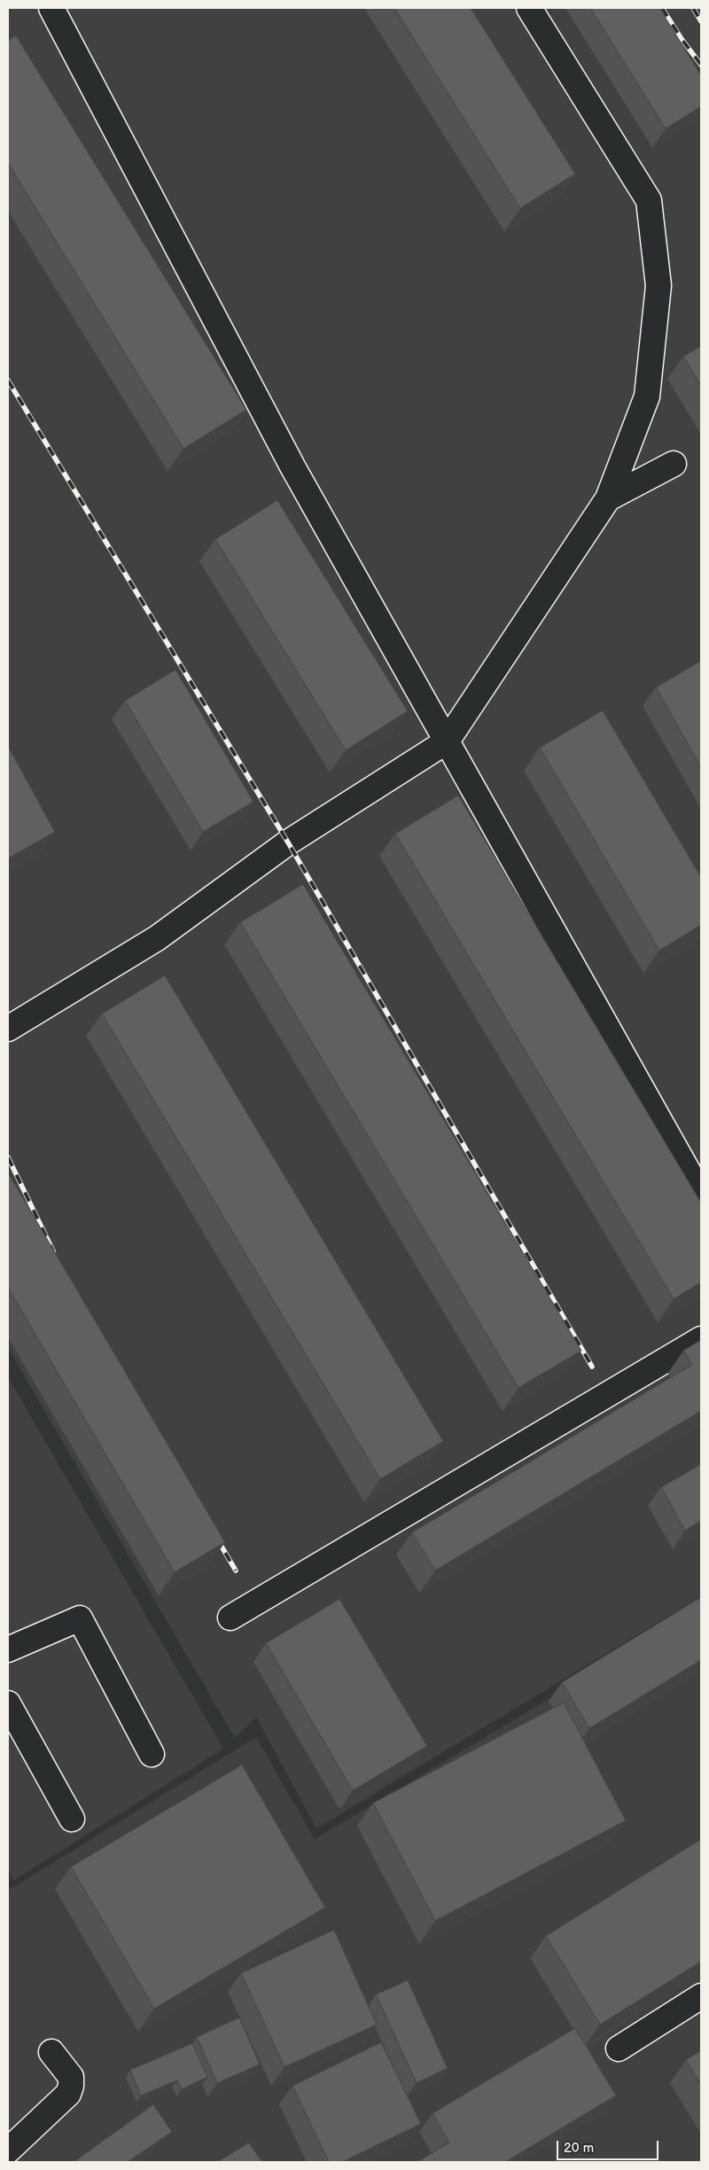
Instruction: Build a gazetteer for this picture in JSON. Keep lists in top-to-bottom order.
{
  "scale_bar": "20 m"
}
